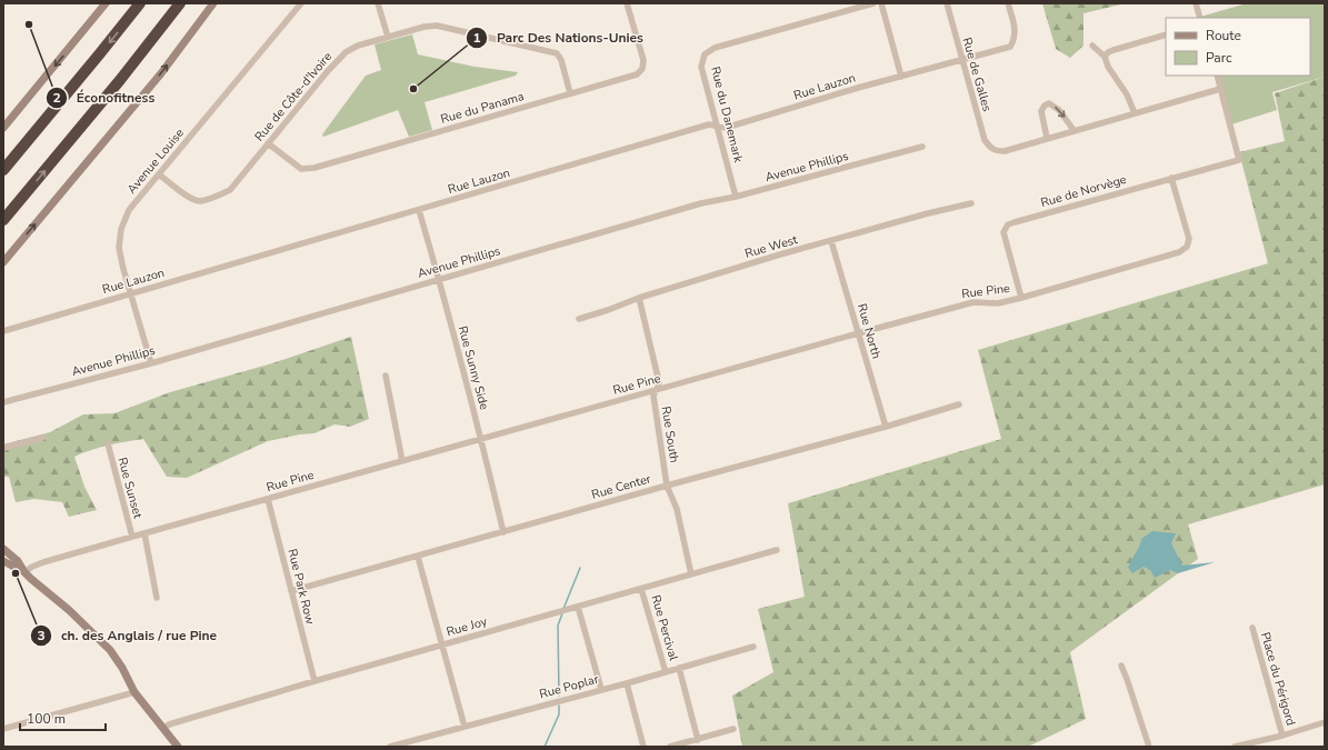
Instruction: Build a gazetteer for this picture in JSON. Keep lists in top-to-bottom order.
{
  "streets": {
    "street": [
      "Rue de Galles",
      "Rue Lauzon",
      "Rue de Côte-d'Ivoire",
      "Rue du Panama",
      "Rue du Danemark",
      "Avenue Louise",
      "Avenue Phillips",
      "Rue de Norvège",
      "Rue West",
      "Rue Pine",
      "Rue North",
      "Rue Sunny Side",
      "Rue South",
      "Rue Center",
      "Rue Sunset",
      "Rue Park Row",
      "Rue Joy",
      "Rue Percival",
      "Place du Périgord",
      "Rue Poplar"
    ]
  },
  "crossings": [
    ["Rue de Galles", "Rue Lauzon"],
    ["Rue Lauzon", "Rue du Danemark"],
    ["Rue Lauzon", "Avenue Louise"],
    ["Rue Lauzon", "Rue Sunny Side"],
    ["Rue de Côte-d'Ivoire", "Rue du Panama"],
    ["Rue de Côte-d'Ivoire", "Avenue Louise"],
    ["Rue du Danemark", "Avenue Phillips"],
    ["Avenue Louise", "Avenue Phillips"],
    ["Avenue Phillips", "Rue Sunny Side"],
    ["Rue de Norvège", "Rue Pine"],
    ["Rue West", "Rue North"],
    ["Rue West", "Rue South"],
    ["Rue Pine", "Rue North"],
    ["Rue Pine", "Rue Sunny Side"],
    ["Rue Pine", "Rue South"],
    ["Rue Pine", "Rue Sunset"],
    ["Rue Pine", "Rue Park Row"],
    ["Rue North", "Rue Center"],
    ["Rue Sunny Side", "Rue Center"],
    ["Rue South", "Rue Center"],
    ["Rue South", "Rue Joy"],
    ["Rue Center", "Rue Park Row"],
    ["Rue Park Row", "Rue Joy"],
    ["Rue Joy", "Rue Percival"],
    ["Rue Percival", "Rue Poplar"]
  ],
  "places": ["Éconofitness", "Parc Des Nations-Unies", "ch. des Anglais / rue Pine"],
  "legend": ["Route", "Parc"],
  "scale_bar": "100 m"
}
